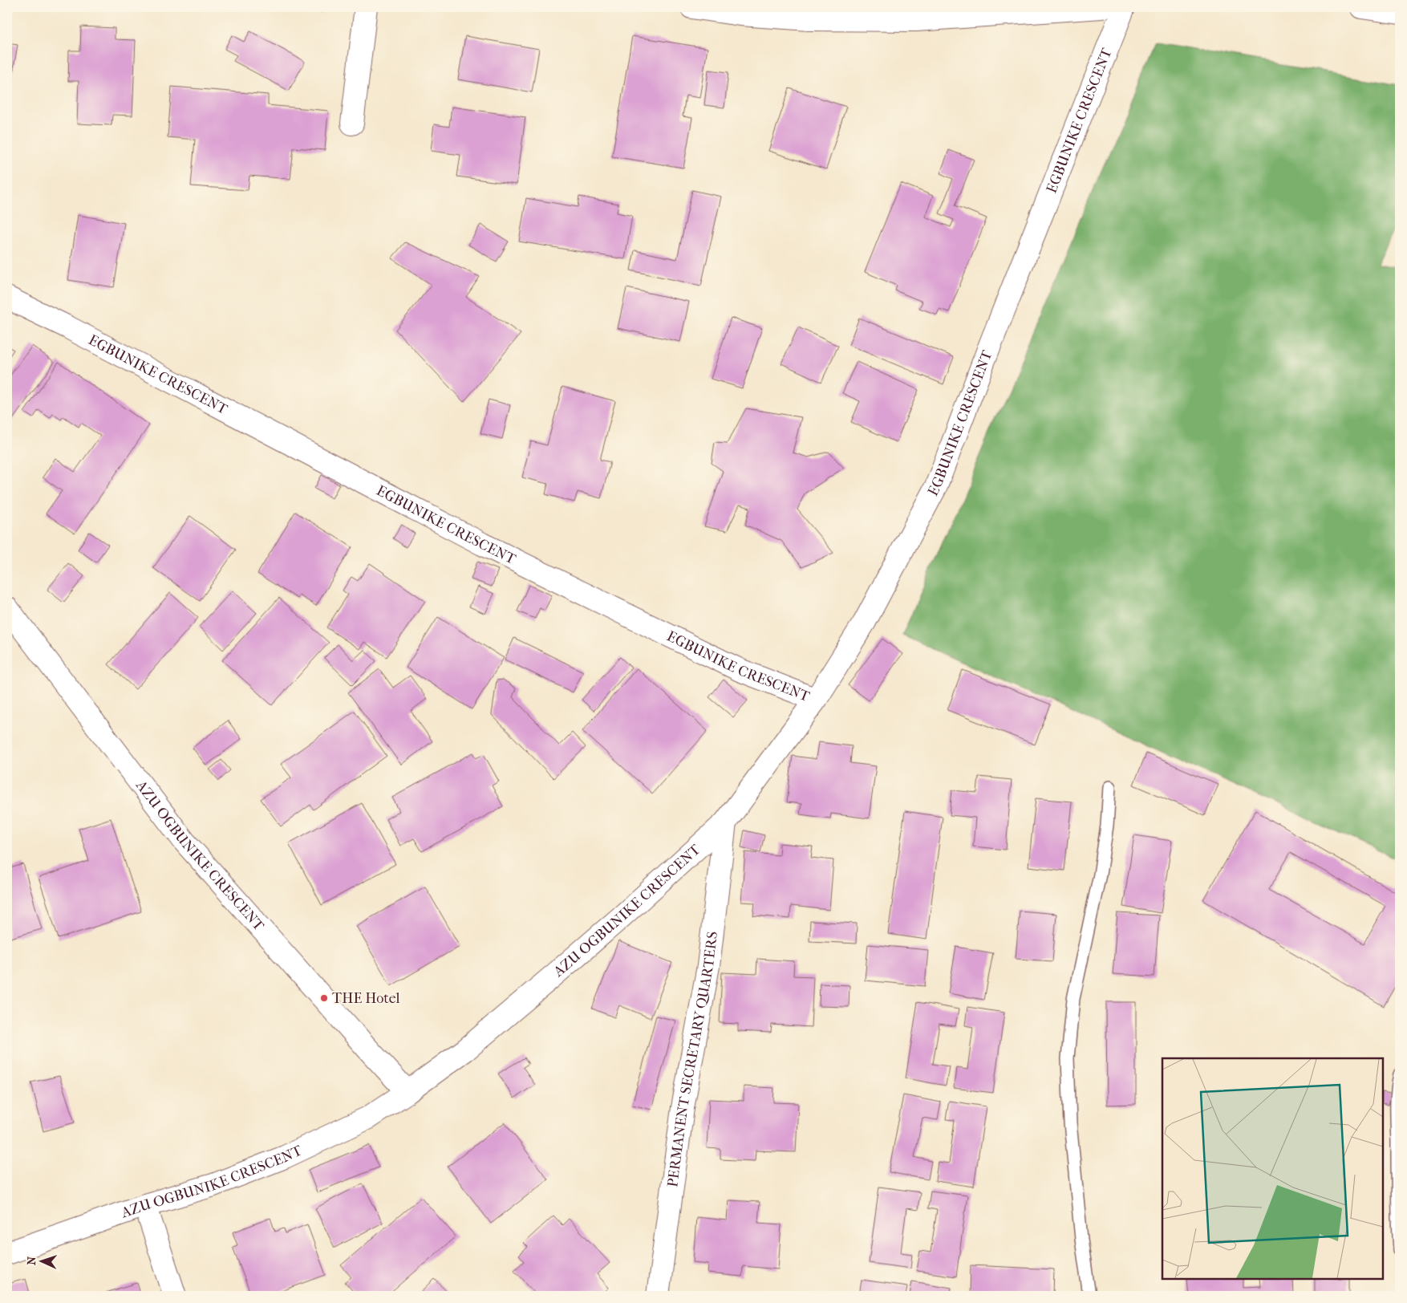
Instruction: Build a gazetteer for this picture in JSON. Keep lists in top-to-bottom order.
{
  "streets": {
    "street": ["EGBUNIKE CRESCENT", "AZU OGBUNIKE CRESCENT", "PERMANENT SECRETARY QUARTERS"]
  },
  "crossings": [
    ["EGBUNIKE CRESCENT", "AZU OGBUNIKE CRESCENT"],
    ["AZU OGBUNIKE CRESCENT", "PERMANENT SECRETARY QUARTERS"]
  ],
  "places": ["THE Hotel"],
  "north": "left"
}
